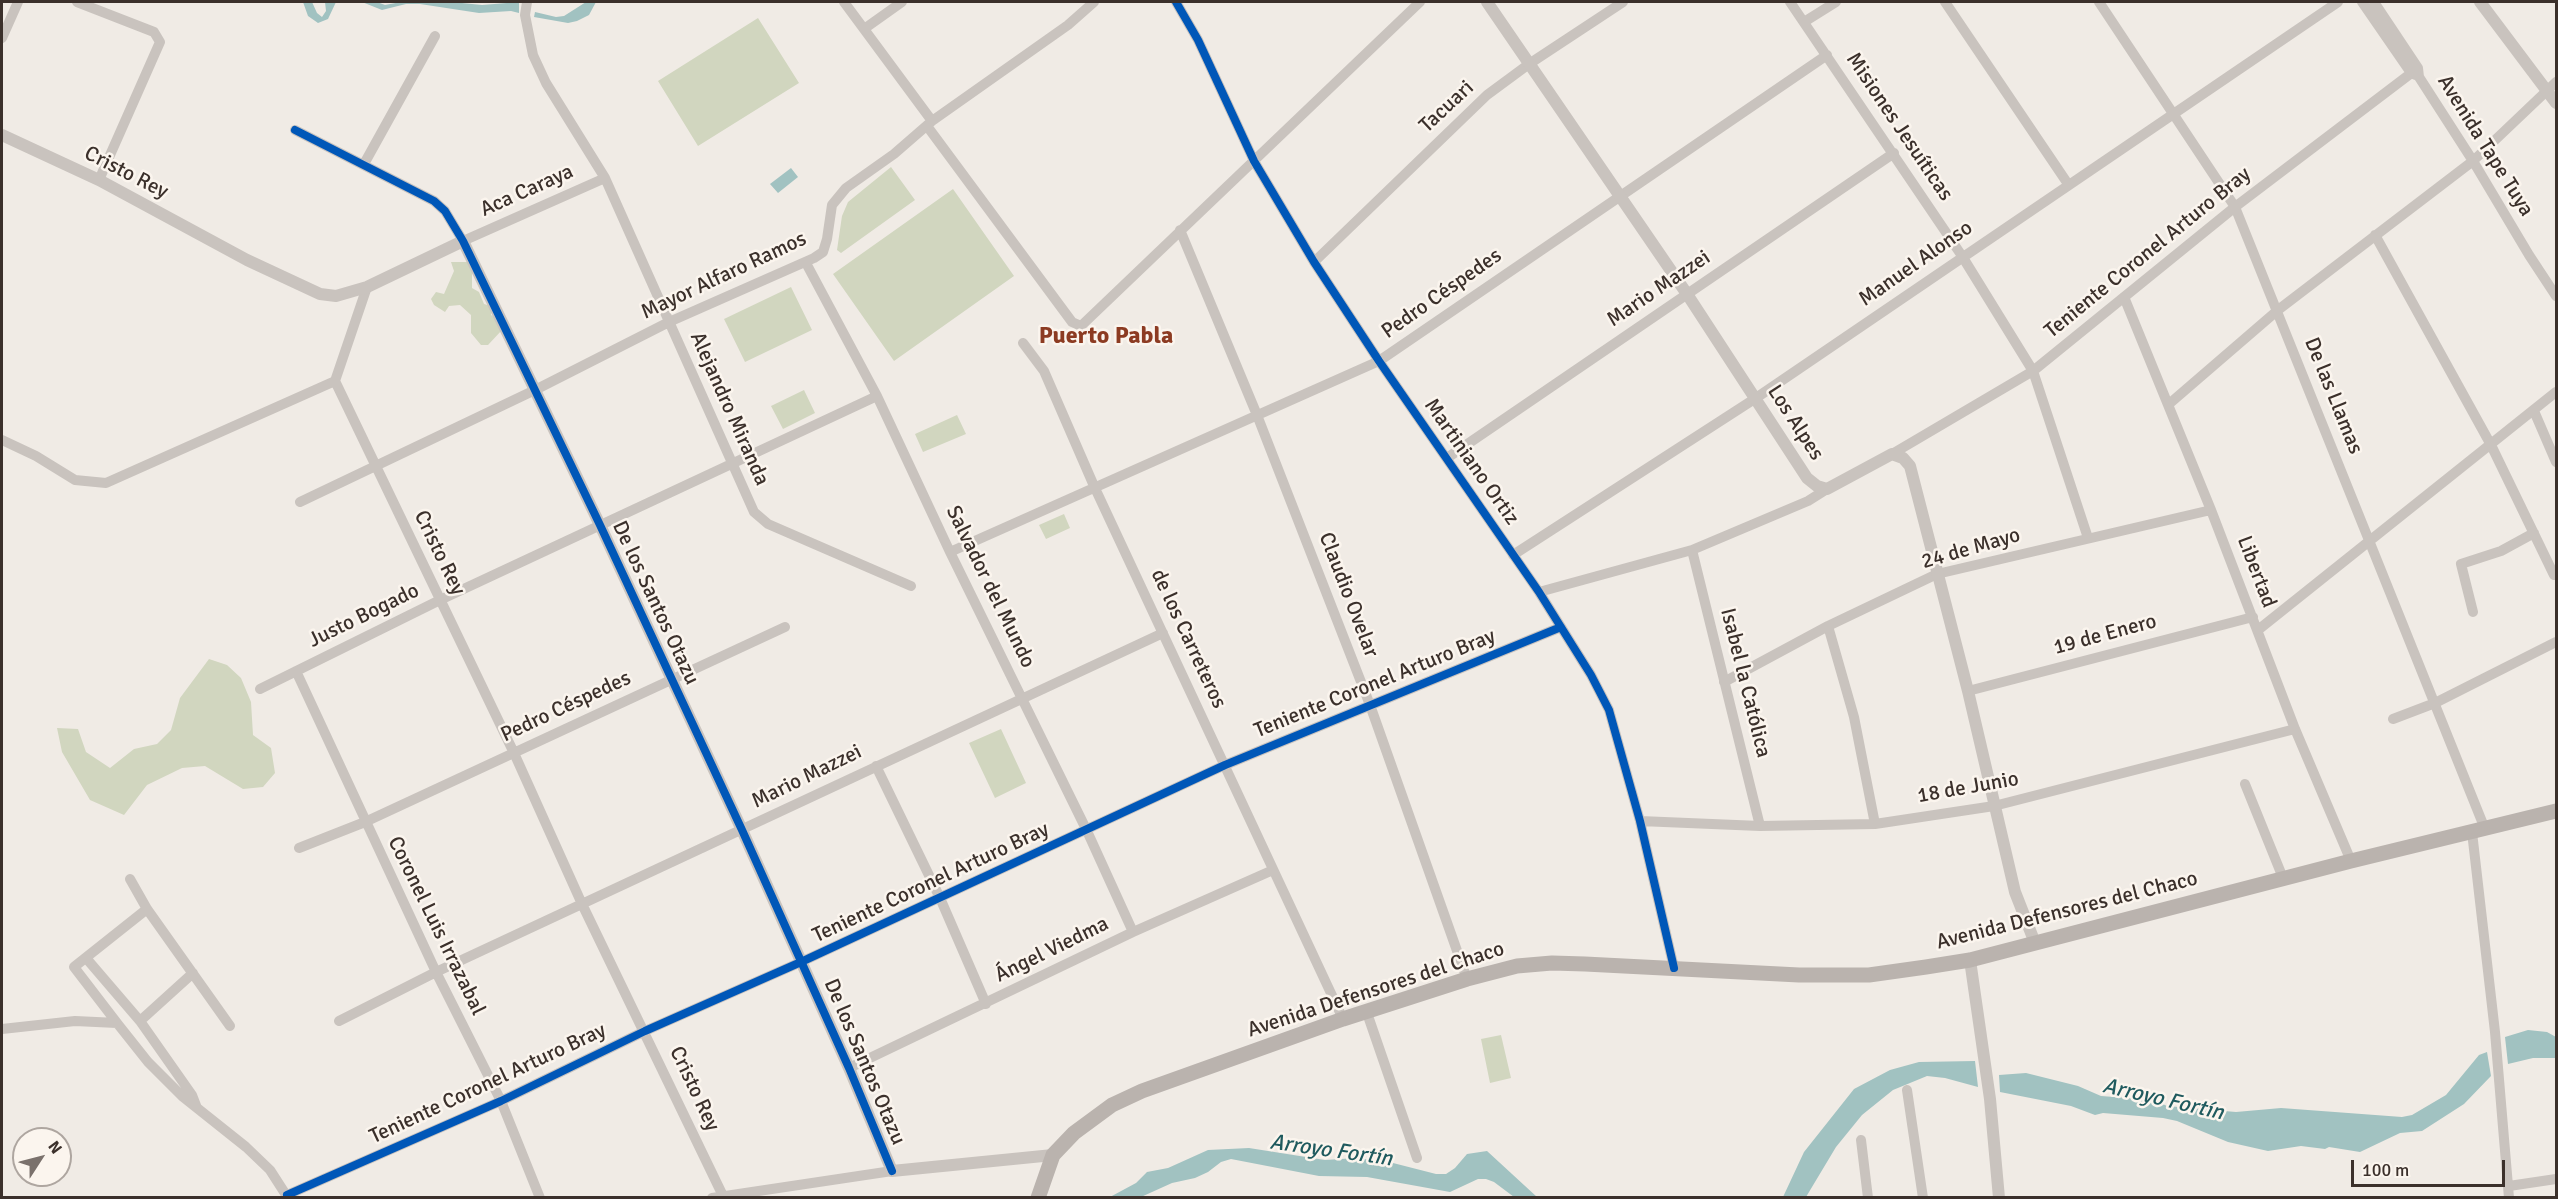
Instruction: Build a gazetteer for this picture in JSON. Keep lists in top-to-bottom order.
{
  "streets": {
    "main road": ["Avenida Defensores del Chaco"],
    "street": [
      "Tacuari",
      "Misiones Jesuíticas",
      "Avenida Tape Tuya",
      "Cristo Rey",
      "Aca Caraya",
      "Teniente Coronel Arturo Bray",
      "Manuel Alonso",
      "Mayor Alfaro Ramos",
      "Mario Mazzei",
      "Pedro Céspedes",
      "De las Llamas",
      "Alejandro Miranda",
      "Los Alpes",
      "Martiniano Ortiz",
      "24 de Mayo",
      "Libertad",
      "Salvador del Mundo",
      "Claudio Ovelar",
      "De los Santos Otazu",
      "Justo Bogado",
      "19 de Enero",
      "de los Carreteros",
      "Isabel la Católica",
      "18 de Junio",
      "Coronel Luis Irrazabal",
      "Ángel Viedma"
    ]
  },
  "crossings": [
    ["Tacuari", "Los Alpes"],
    ["Tacuari", "Martiniano Ortiz"],
    ["Misiones Jesuíticas", "Teniente Coronel Arturo Bray"],
    ["Misiones Jesuíticas", "Manuel Alonso"],
    ["Misiones Jesuíticas", "Mario Mazzei"],
    ["Misiones Jesuíticas", "Pedro Céspedes"],
    ["Misiones Jesuíticas", "24 de Mayo"],
    ["Avenida Tape Tuya", "Teniente Coronel Arturo Bray"],
    ["Cristo Rey", "Aca Caraya"],
    ["Cristo Rey", "Teniente Coronel Arturo Bray"],
    ["Cristo Rey", "Mayor Alfaro Ramos"],
    ["Cristo Rey", "Mario Mazzei"],
    ["Cristo Rey", "Pedro Céspedes"],
    ["Cristo Rey", "Justo Bogado"],
    ["Aca Caraya", "Alejandro Miranda"],
    ["Aca Caraya", "De los Santos Otazu"],
    ["Teniente Coronel Arturo Bray", "De las Llamas"],
    ["Teniente Coronel Arturo Bray", "Los Alpes"],
    ["Teniente Coronel Arturo Bray", "Martiniano Ortiz"],
    ["Teniente Coronel Arturo Bray", "Libertad"],
    ["Teniente Coronel Arturo Bray", "Salvador del Mundo"],
    ["Teniente Coronel Arturo Bray", "Claudio Ovelar"],
    ["Teniente Coronel Arturo Bray", "De los Santos Otazu"],
    ["Teniente Coronel Arturo Bray", "de los Carreteros"],
    ["Teniente Coronel Arturo Bray", "Coronel Luis Irrazabal"],
    ["Manuel Alonso", "De las Llamas"],
    ["Manuel Alonso", "Los Alpes"],
    ["Manuel Alonso", "Martiniano Ortiz"],
    ["Mayor Alfaro Ramos", "Alejandro Miranda"],
    ["Mayor Alfaro Ramos", "Salvador del Mundo"],
    ["Mayor Alfaro Ramos", "De los Santos Otazu"],
    ["Mario Mazzei", "Los Alpes"],
    ["Mario Mazzei", "Martiniano Ortiz"],
    ["Mario Mazzei", "Salvador del Mundo"],
    ["Mario Mazzei", "De los Santos Otazu"],
    ["Mario Mazzei", "de los Carreteros"],
    ["Mario Mazzei", "Coronel Luis Irrazabal"],
    ["Pedro Céspedes", "Los Alpes"],
    ["Pedro Céspedes", "Martiniano Ortiz"],
    ["Pedro Céspedes", "Salvador del Mundo"],
    ["Pedro Céspedes", "Claudio Ovelar"],
    ["Pedro Céspedes", "De los Santos Otazu"],
    ["Pedro Céspedes", "de los Carreteros"],
    ["Pedro Céspedes", "Coronel Luis Irrazabal"],
    ["De las Llamas", "Avenida Defensores del Chaco"],
    ["Alejandro Miranda", "Justo Bogado"],
    ["Martiniano Ortiz", "18 de Junio"],
    ["Martiniano Ortiz", "Avenida Defensores del Chaco"],
    ["24 de Mayo", "Libertad"],
    ["24 de Mayo", "Isabel la Católica"],
    ["Libertad", "19 de Enero"],
    ["Libertad", "18 de Junio"],
    ["Libertad", "Avenida Defensores del Chaco"],
    ["Salvador del Mundo", "Justo Bogado"],
    ["Salvador del Mundo", "Ángel Viedma"],
    ["Claudio Ovelar", "Avenida Defensores del Chaco"],
    ["De los Santos Otazu", "Justo Bogado"],
    ["De los Santos Otazu", "Ángel Viedma"],
    ["Justo Bogado", "Coronel Luis Irrazabal"],
    ["de los Carreteros", "Avenida Defensores del Chaco"],
    ["de los Carreteros", "Ángel Viedma"],
    ["Isabel la Católica", "18 de Junio"]
  ],
  "districts": ["Puerto Pabla"],
  "water": ["Arroyo Fortín"],
  "scale_bar": "100 m",
  "north": "top right"
}
